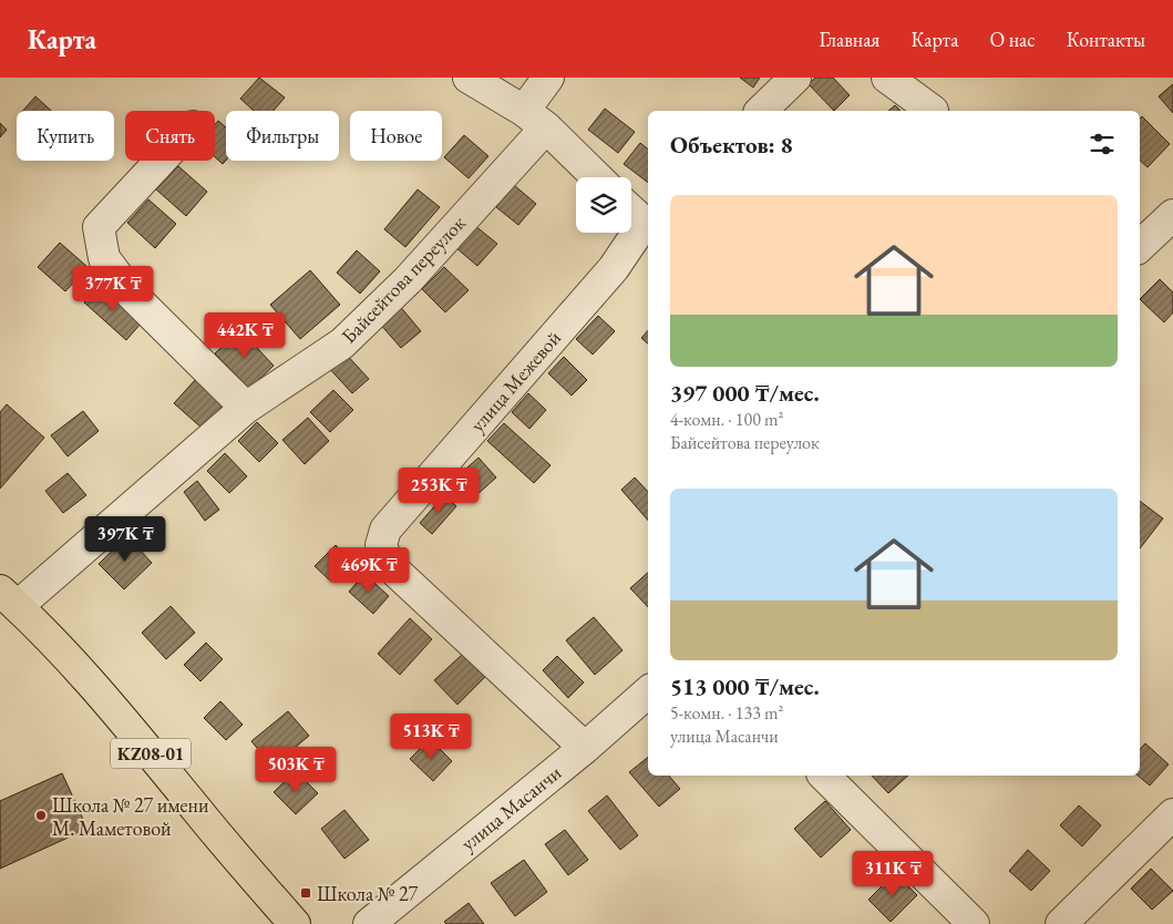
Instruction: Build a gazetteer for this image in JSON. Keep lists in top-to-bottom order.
{
  "streets": {
    "main road": ["KZ08-01"],
    "street": ["Байсейтова переулок", "улица Межевой", "улица Масанчи"]
  },
  "crossings": [
    ["Байсейтова переулок", "KZ08-01"],
    ["улица Межевой", "улица Масанчи"]
  ],
  "places": {
    "other": ["Школа № 27 имени М. Маметовой"],
    "transit": ["Школа № 27"]
  },
  "page": {
    "header": "Карта",
    "nav": [
      "Главная",
      "Карта",
      "О нас",
      "Контакты"
    ],
    "chip": [
      "Купить",
      "Снять",
      "Фильтры",
      "Новое"
    ],
    "heading": "Объектов: 8",
    "list": [
      {
        "name": "397 000 ₸/мес.",
        "note": "4-комн. · 100 m² · Байсейтова переулок"
      },
      {
        "name": "513 000 ₸/мес.",
        "note": "5-комн. · 133 m² · улица Масанчи"
      }
    ],
    "price": [
      "377K ₸",
      "442K ₸",
      "253K ₸",
      "397K ₸",
      "469K ₸",
      "513K ₸",
      "503K ₸",
      "311K ₸"
    ]
  }
}
